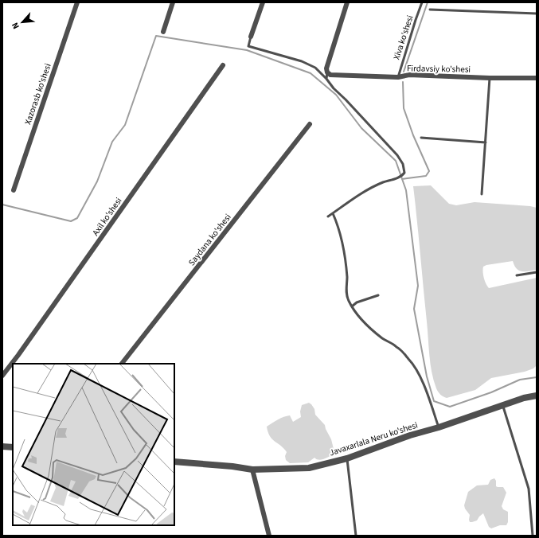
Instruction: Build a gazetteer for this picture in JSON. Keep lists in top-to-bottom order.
{
  "streets": {
    "street": [
      "Firdavsiy ko'shesi",
      "Xazorasb ko'shesi",
      "Axil ko'shesi",
      "Saydana ko'shesi",
      "Javaxarlala Neru ko'shesi"
    ],
    "lane": ["Xiva ko'shesi"]
  },
  "crossings": [
    ["Xiva ko'shesi", "Firdavsiy ko'shesi"]
  ],
  "north": "bottom left"
}
